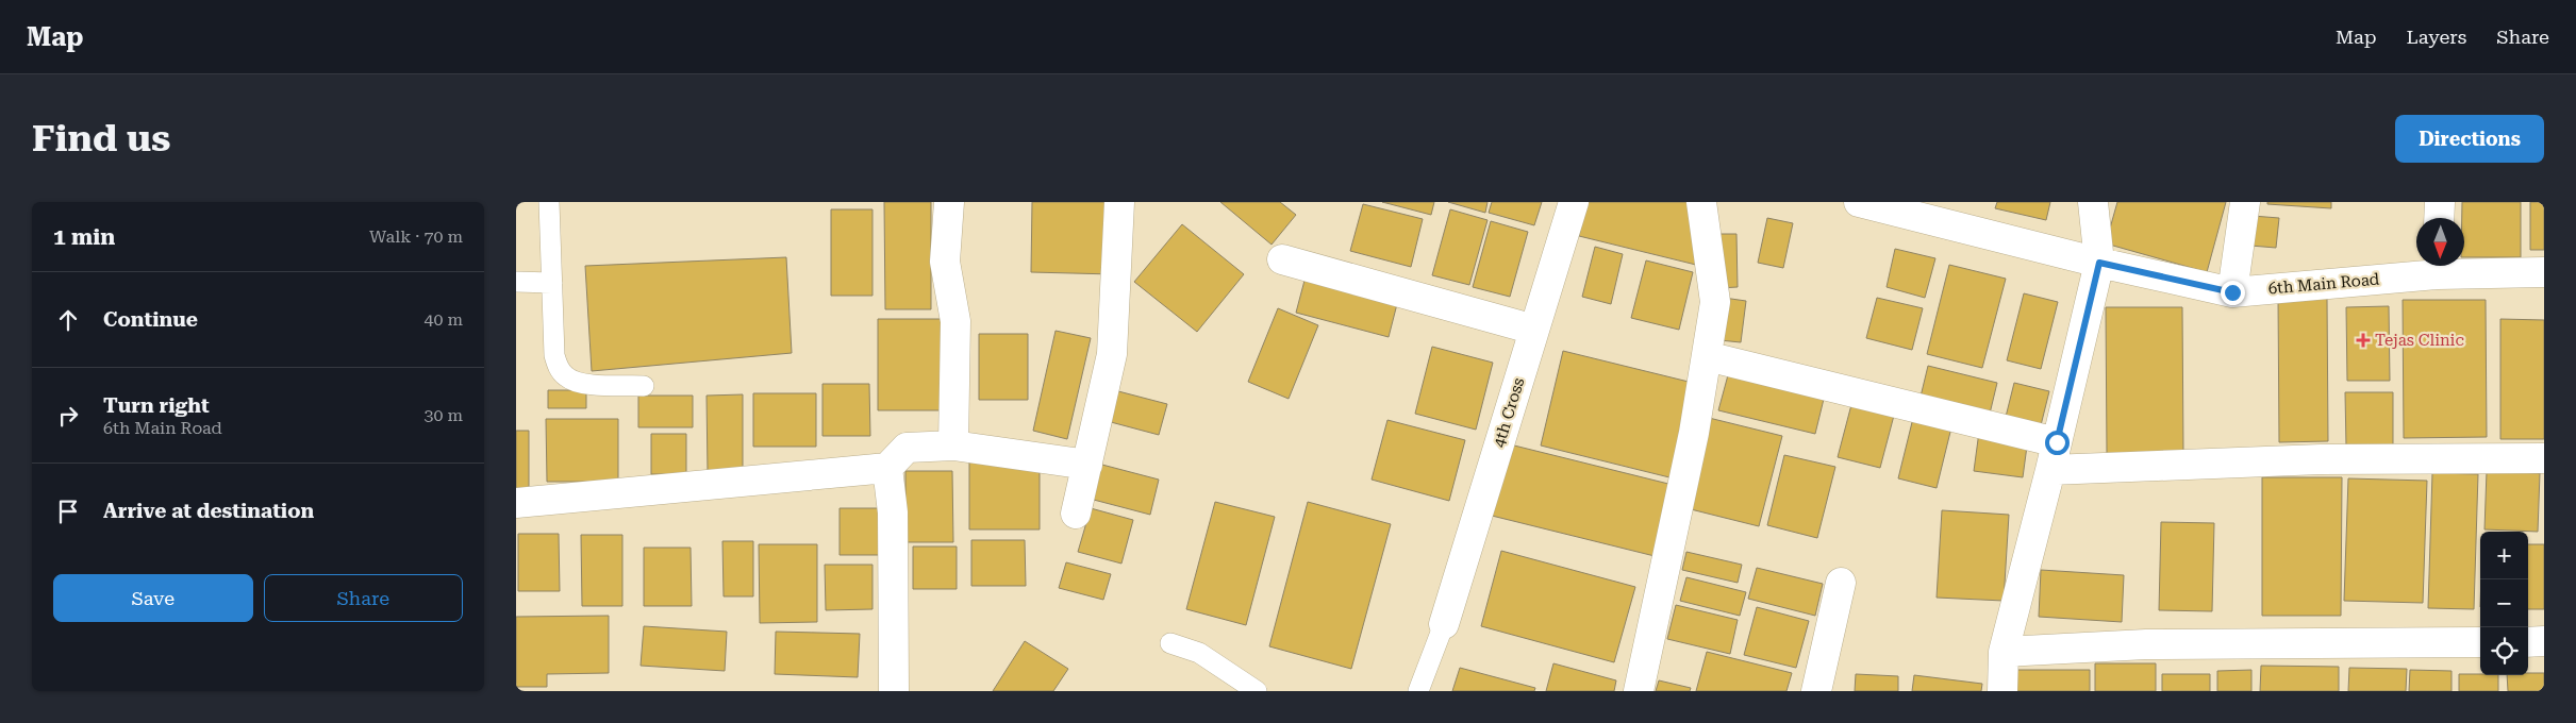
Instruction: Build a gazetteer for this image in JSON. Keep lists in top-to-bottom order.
{
  "streets": {
    "street": ["6th Main Road", "4th Cross"]
  },
  "places": {
    "health": ["Tejas Clinic"]
  },
  "north": "bottom",
  "page": {
    "header": "Map",
    "nav": ["Map", "Layers", "Share"],
    "buttons": [
      "Directions",
      ["Save", "Share"]
    ],
    "title": "Find us",
    "heading": ["1 min", "Walk · 70 m"],
    "list": [
      ["Continue", "40 m"],
      ["Turn right", "6th Main Road", "30 m"],
      "Arrive at destination"
    ],
    "map_buttons": ["+", "−"]
  }
}
